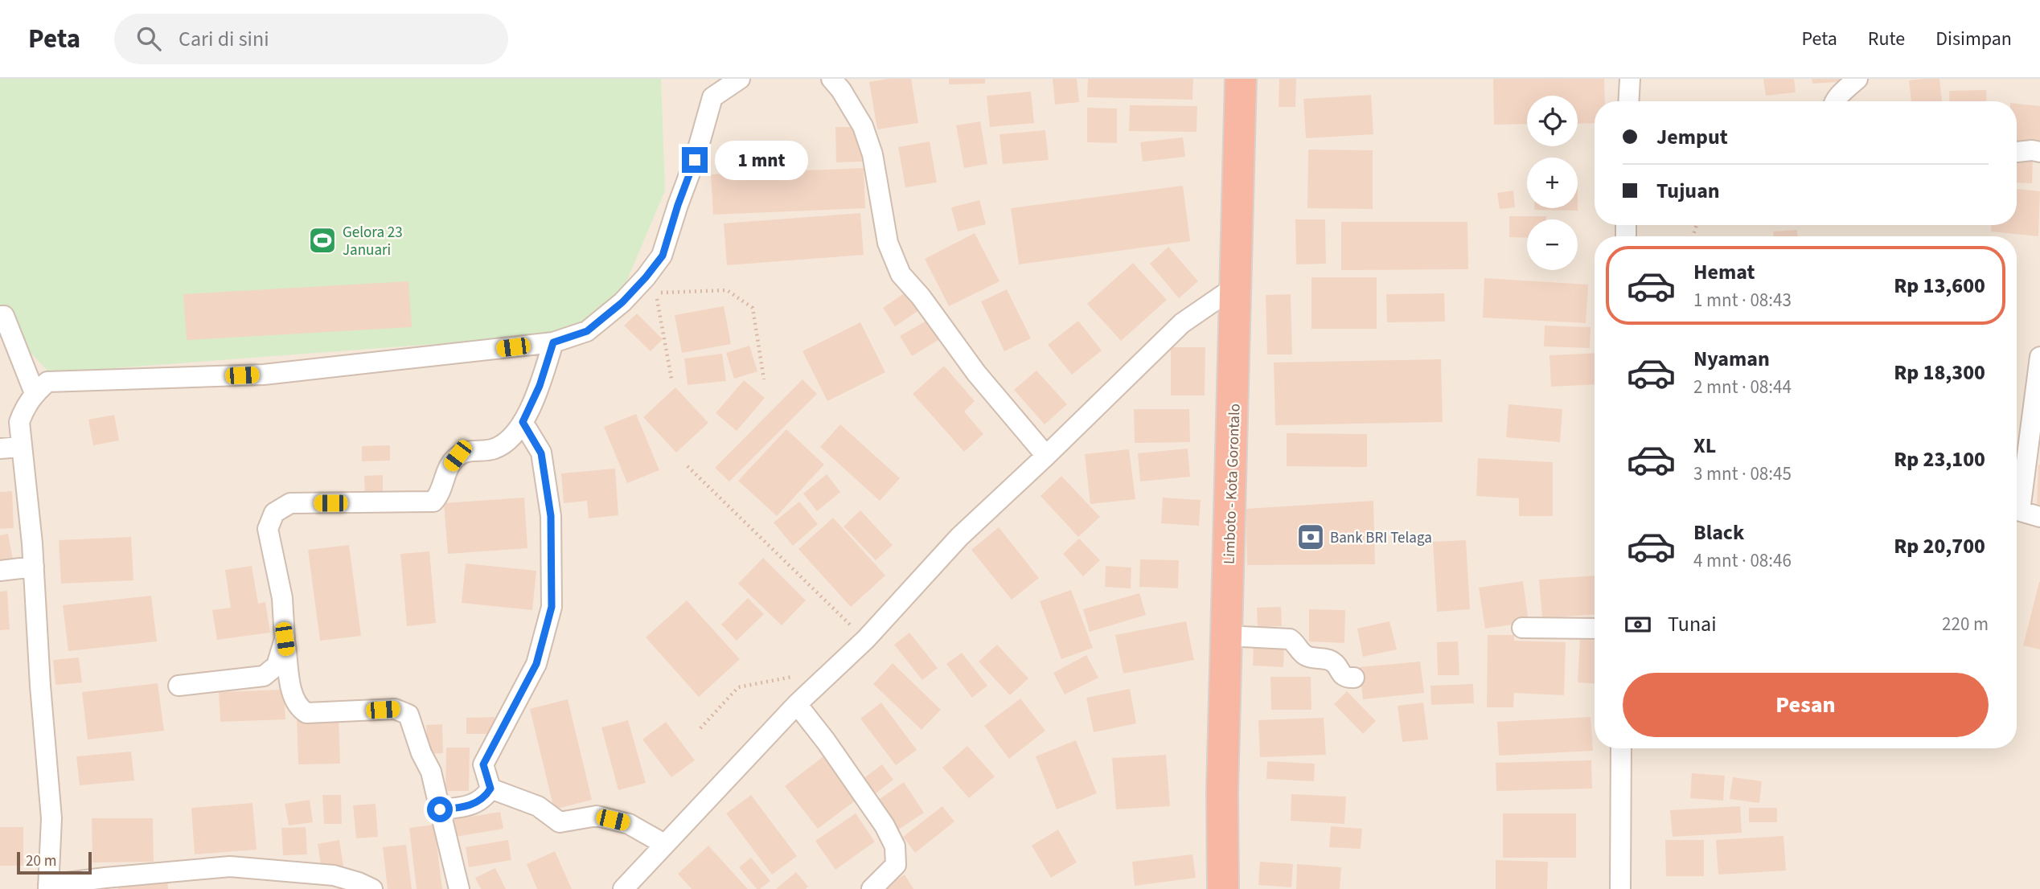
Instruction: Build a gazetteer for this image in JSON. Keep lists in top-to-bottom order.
{
  "streets": {
    "highway": ["Limboto - Kota Gorontalo"]
  },
  "places": {
    "sports": ["Gelora 23 Januari"],
    "bank": ["Bank BRI Telaga"]
  },
  "scale_bar": "20 m",
  "page": {
    "header": "Peta",
    "search": "Cari di sini",
    "nav": ["Peta", "Rute", "Disimpan"],
    "map_buttons": ["+", "−"],
    "banner": ["Jemput", "Tujuan"],
    "bubble": "1 mnt",
    "list": [
      {
        "name": "Hemat",
        "note": "1 mnt · 08:43",
        "value": "Rp 13,600"
      },
      {
        "name": "Nyaman",
        "note": "2 mnt · 08:44",
        "value": "Rp 18,300"
      },
      {
        "name": "XL",
        "note": "3 mnt · 08:45",
        "value": "Rp 23,100"
      },
      {
        "name": "Black",
        "note": "4 mnt · 08:46",
        "value": "Rp 20,700"
      }
    ],
    "pay": ["Tunai", "220 m"],
    "buttons": "Pesan",
    "scale": "20 m"
  }
}
